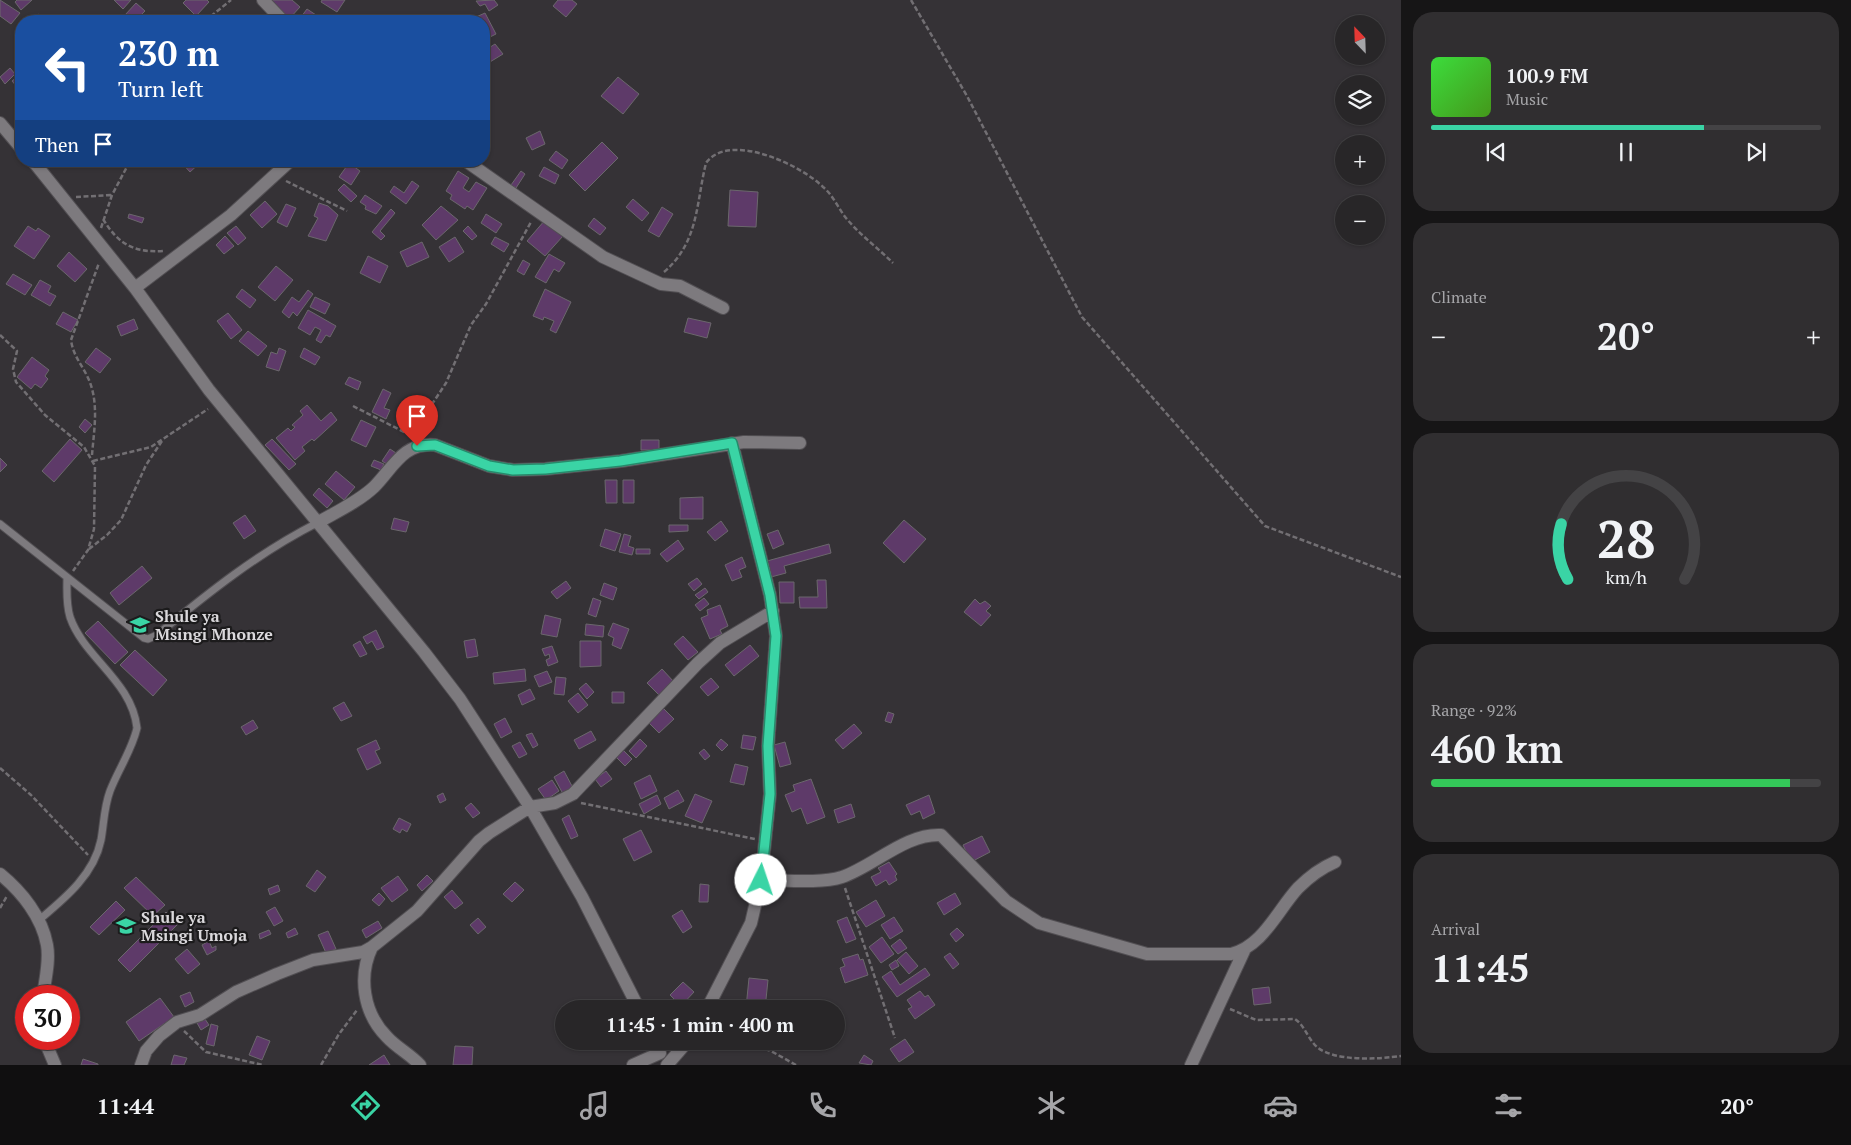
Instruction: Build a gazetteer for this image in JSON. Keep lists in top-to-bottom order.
{
  "places": {
    "school or university": ["Shule ya Msingi Mhonze", "Shule ya Msingi Umoja"]
  },
  "north": "top left",
  "page": {
    "map_buttons": ["+", "−"],
    "turn": ["230 m", "Turn left"],
    "song": ["100.9 FM", "Music"],
    "then": "Then",
    "tile": [
      "Climate",
      ["Range · 92%", "460 km"],
      ["Arrival", "11:45"]
    ],
    "heat": ["−", "20°", "+"],
    "limit": "30",
    "trip": "11:45 · 1 min · 400 m",
    "tabs": ["11:44", "20°"],
    "gauge": ["28", "km/h"]
  }
}
